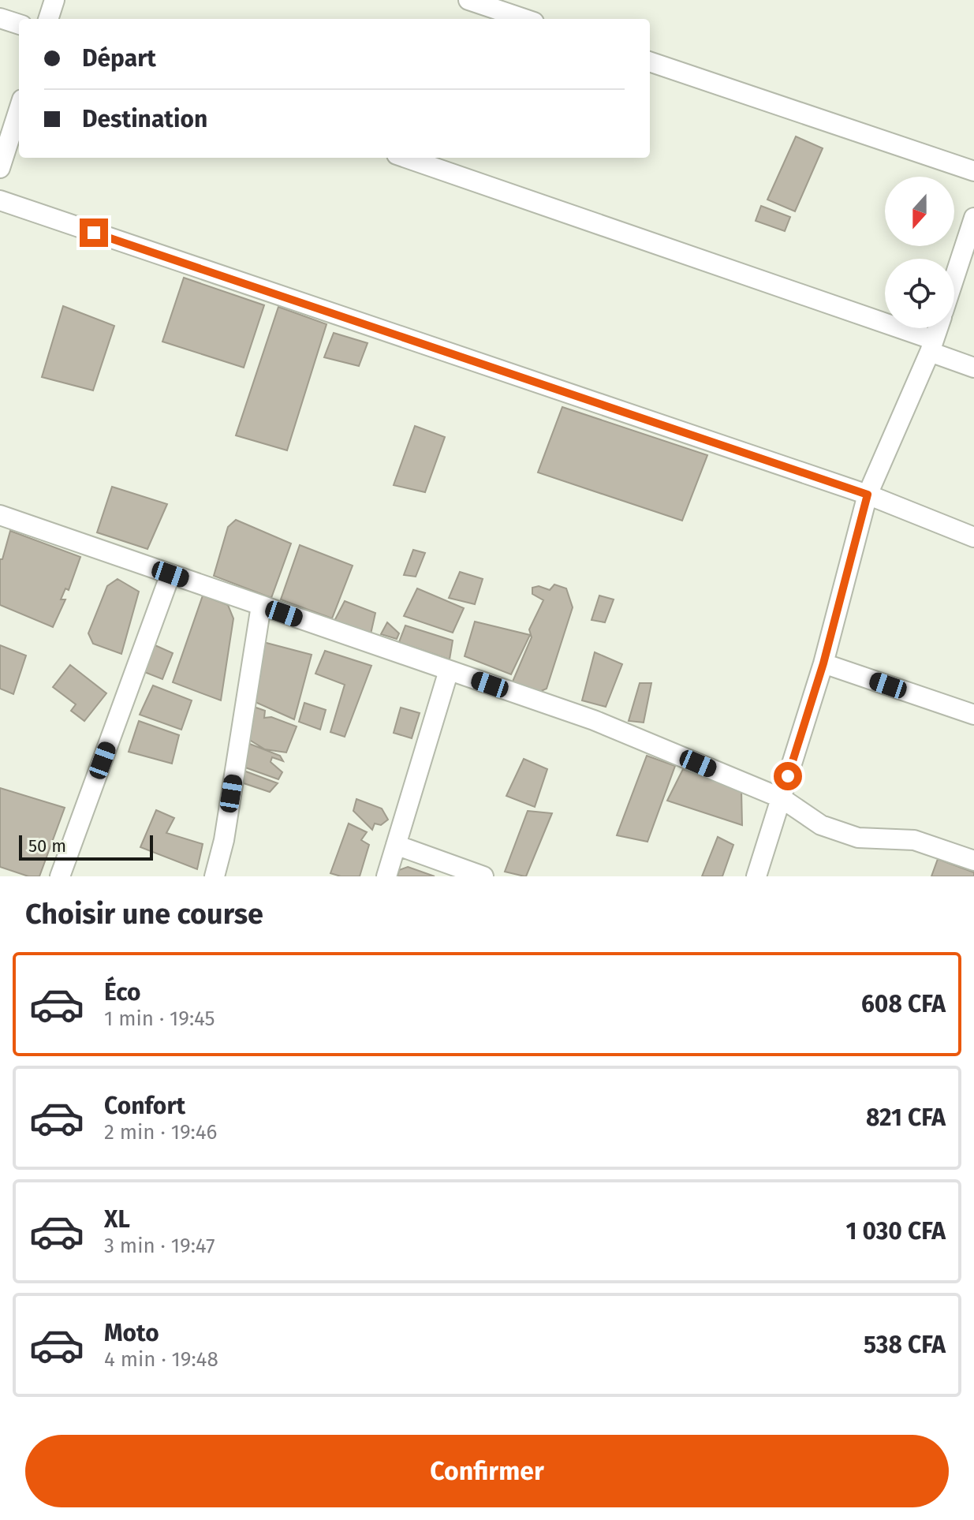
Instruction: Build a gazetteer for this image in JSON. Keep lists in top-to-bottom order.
{
  "scale_bar": "50 m",
  "north": "bottom",
  "page": {
    "banner": ["Départ", "Destination"],
    "scale": "50 m",
    "heading": "Choisir une course",
    "list": [
      {
        "name": "Éco",
        "note": "1 min · 19:45",
        "value": "608 CFA"
      },
      {
        "name": "Confort",
        "note": "2 min · 19:46",
        "value": "821 CFA"
      },
      {
        "name": "XL",
        "note": "3 min · 19:47",
        "value": "1 030 CFA"
      },
      {
        "name": "Moto",
        "note": "4 min · 19:48",
        "value": "538 CFA"
      }
    ],
    "buttons": "Confirmer"
  }
}
